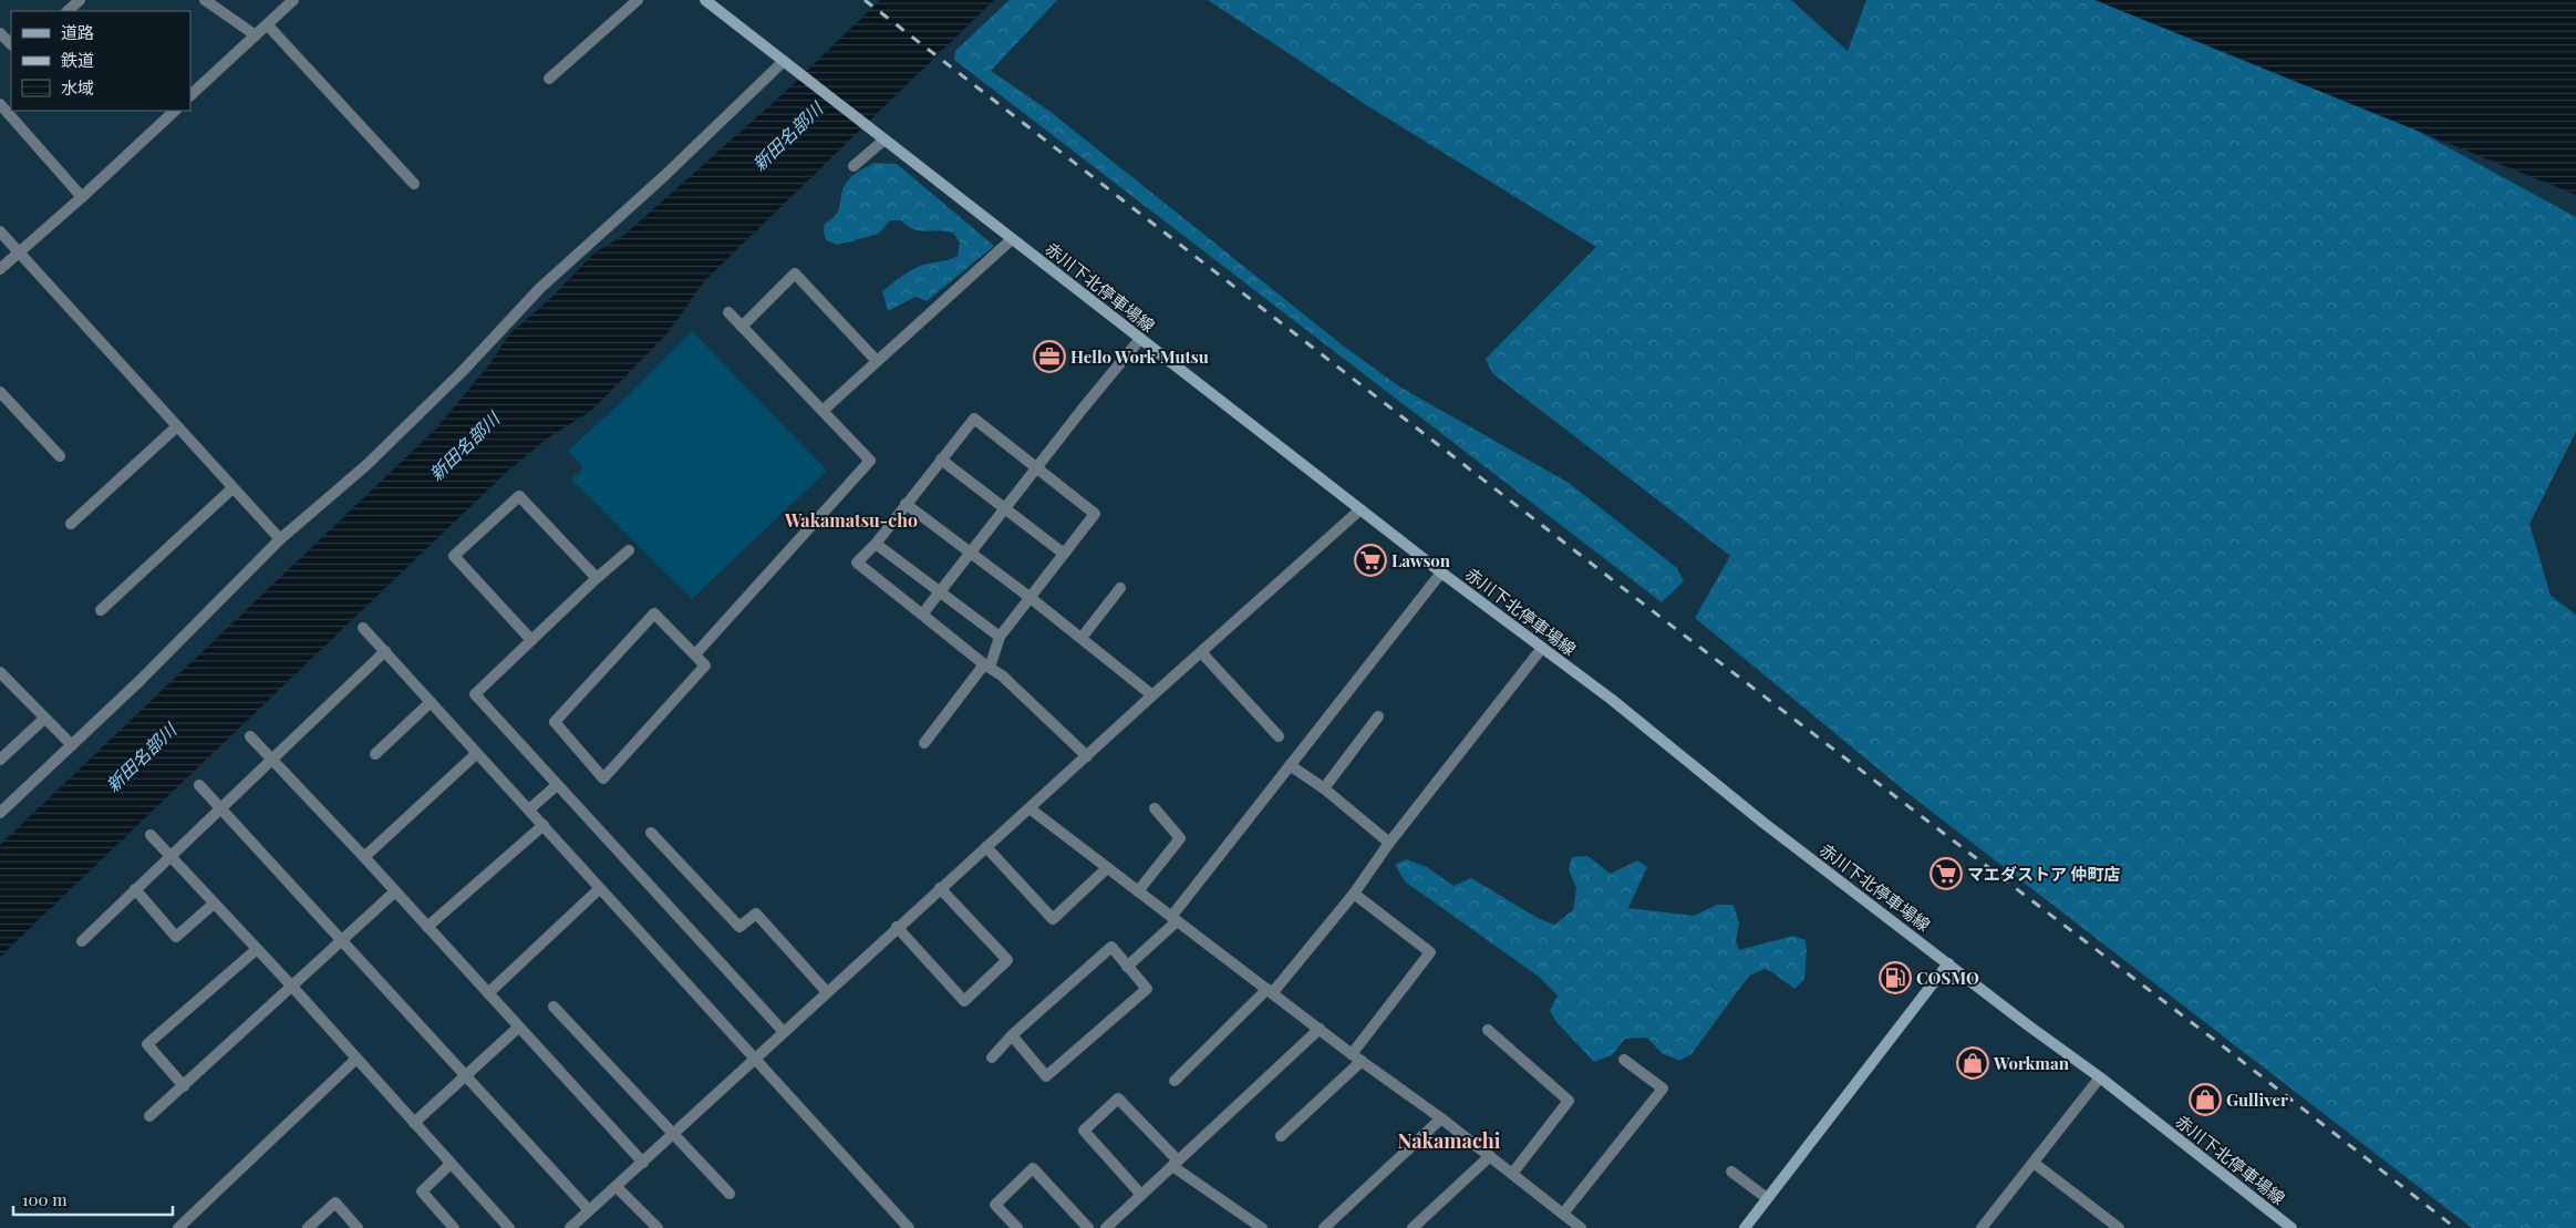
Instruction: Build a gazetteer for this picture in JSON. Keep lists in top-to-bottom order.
{
  "streets": {
    "main road": ["赤川下北停車場線"]
  },
  "districts": ["Wakamatsu-cho", "Nakamachi"],
  "water": ["新田名部川"],
  "places": {
    "office": ["Hello Work Mutsu"],
    "supermarket": ["Lawson", "マエダストア 仲町店"],
    "fuel station": ["COSMO"],
    "shop": ["Workman", "Gulliver"]
  },
  "legend": ["道路", "鉄道", "水域"],
  "scale_bar": "100 m"
}
